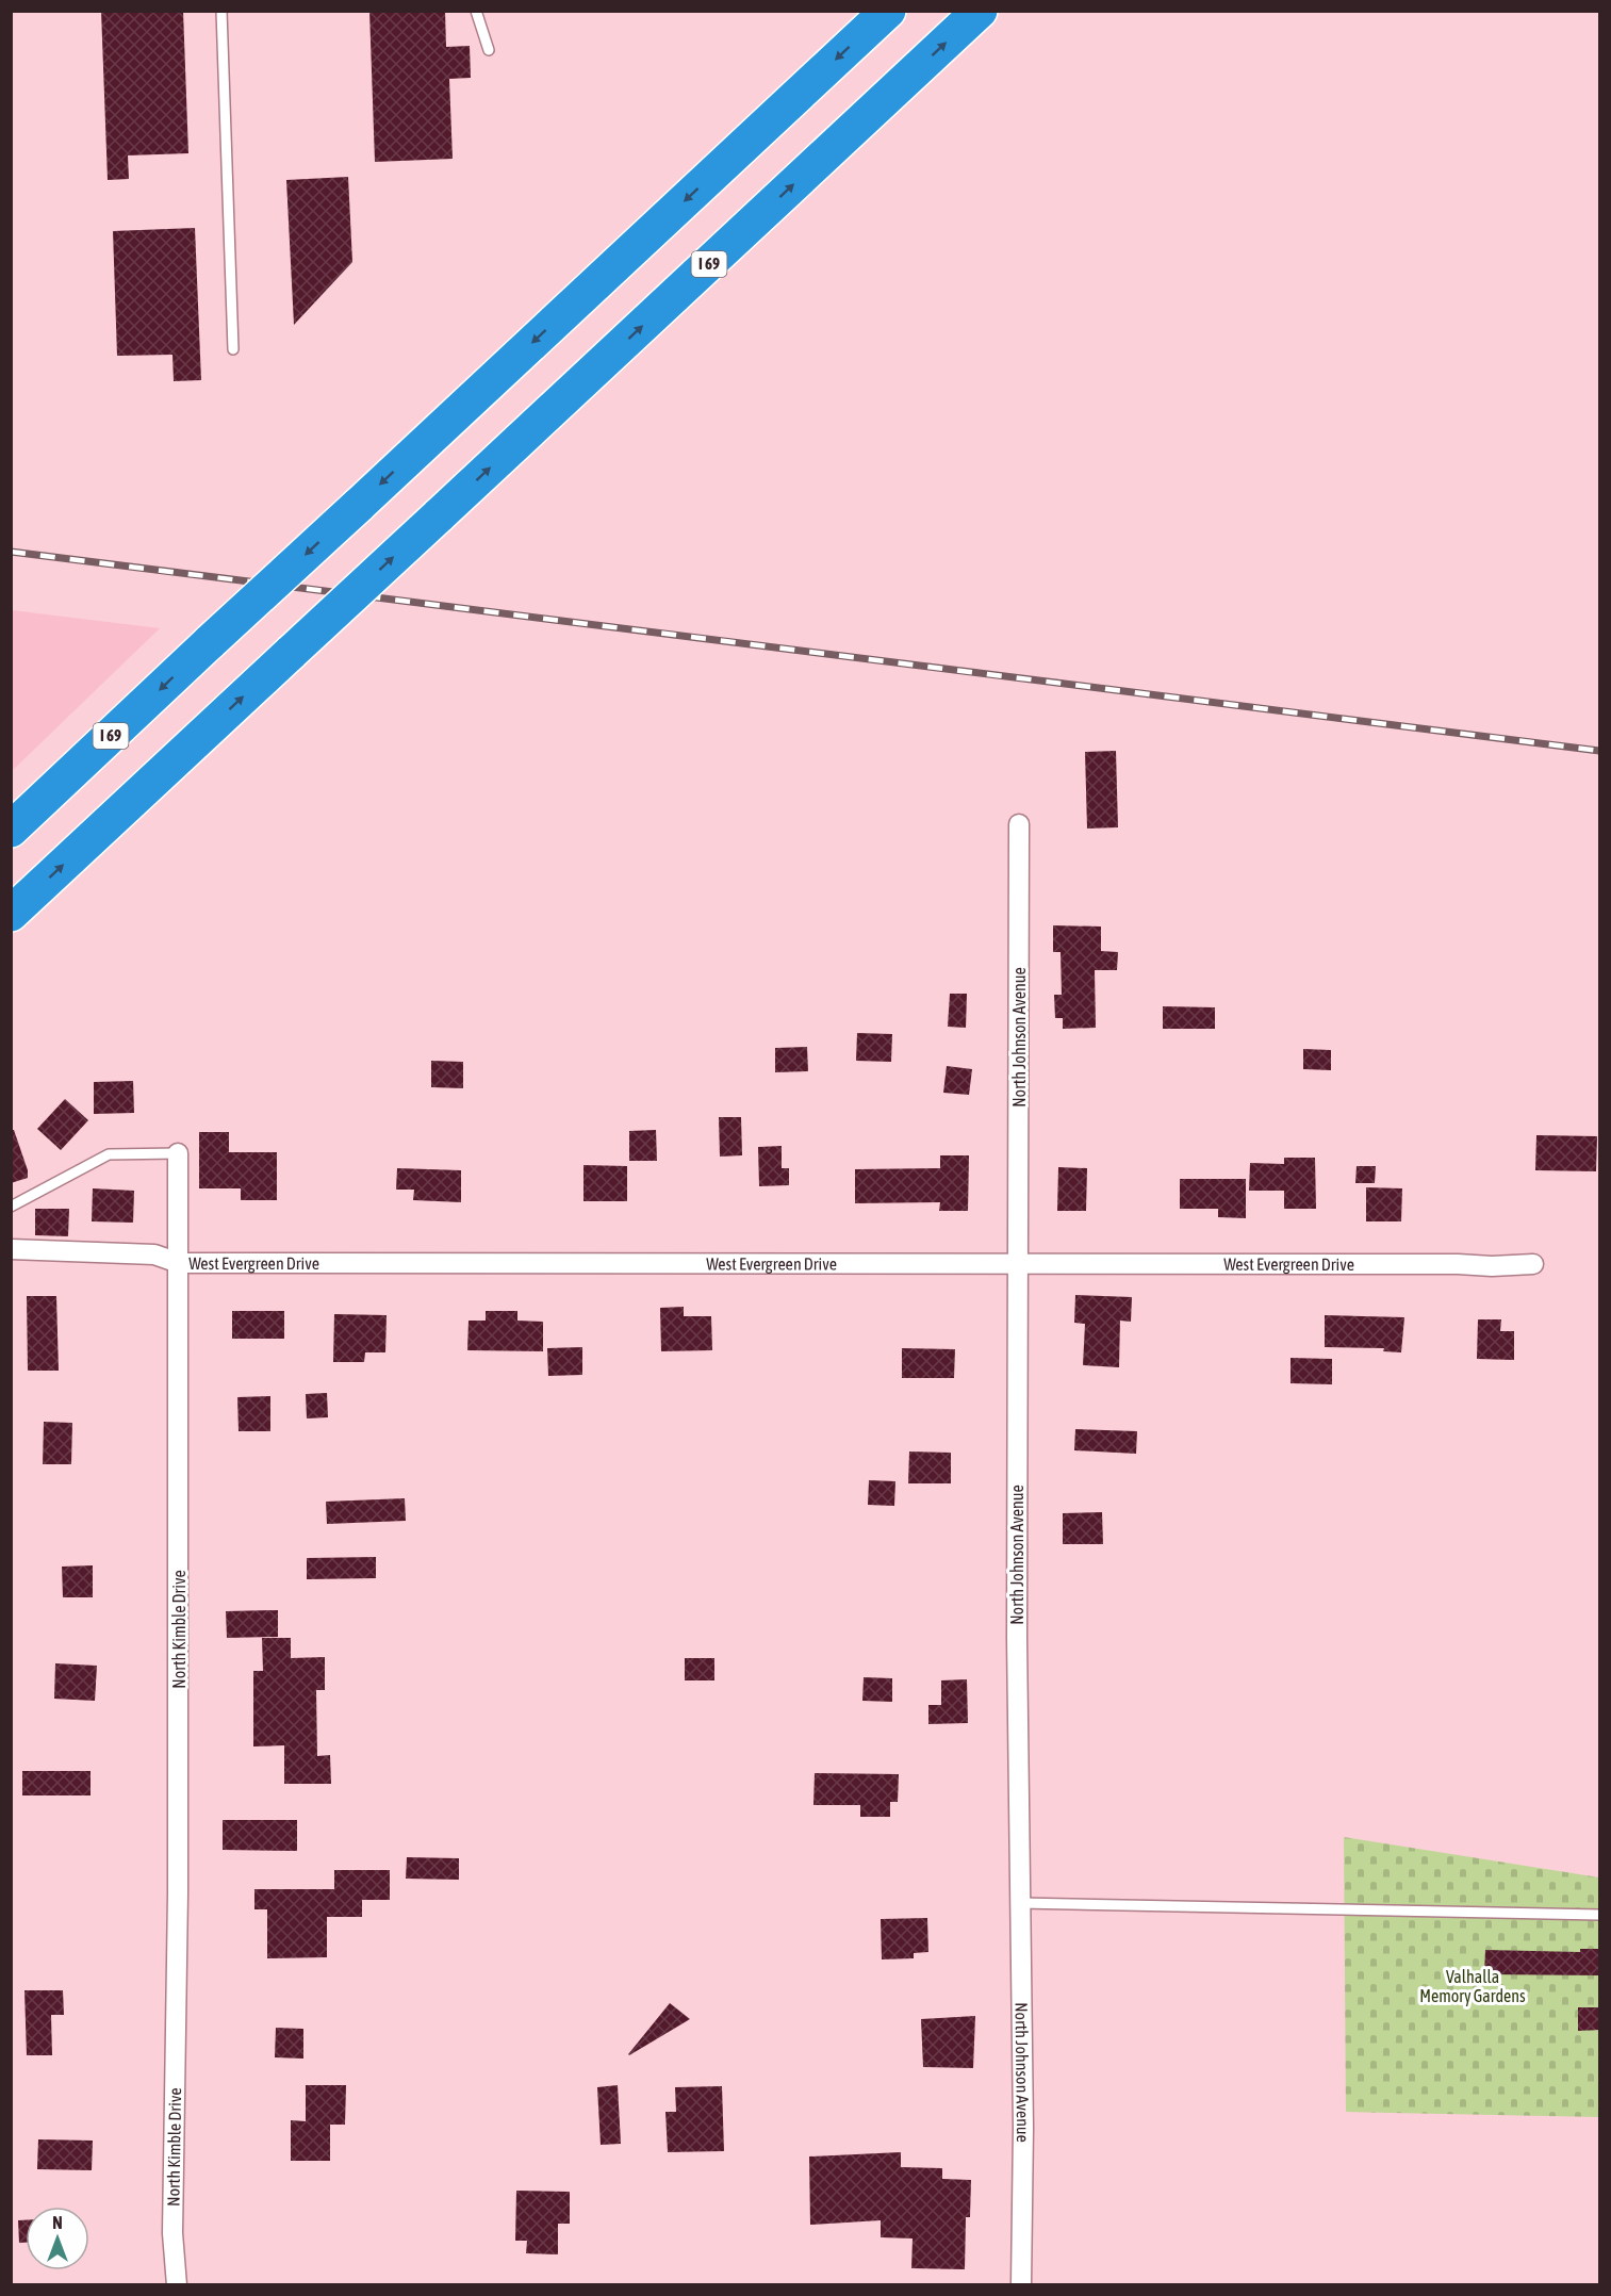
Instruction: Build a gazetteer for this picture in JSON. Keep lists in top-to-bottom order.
{
  "streets": {
    "highway": ["I 69"],
    "street": ["North Johnson Avenue", "West Evergreen Drive", "North Kimble Drive"]
  },
  "crossings": [
    ["North Johnson Avenue", "West Evergreen Drive"],
    ["West Evergreen Drive", "North Kimble Drive"]
  ],
  "parks": ["Valhalla Memory Gardens"],
  "north": "top"
}
